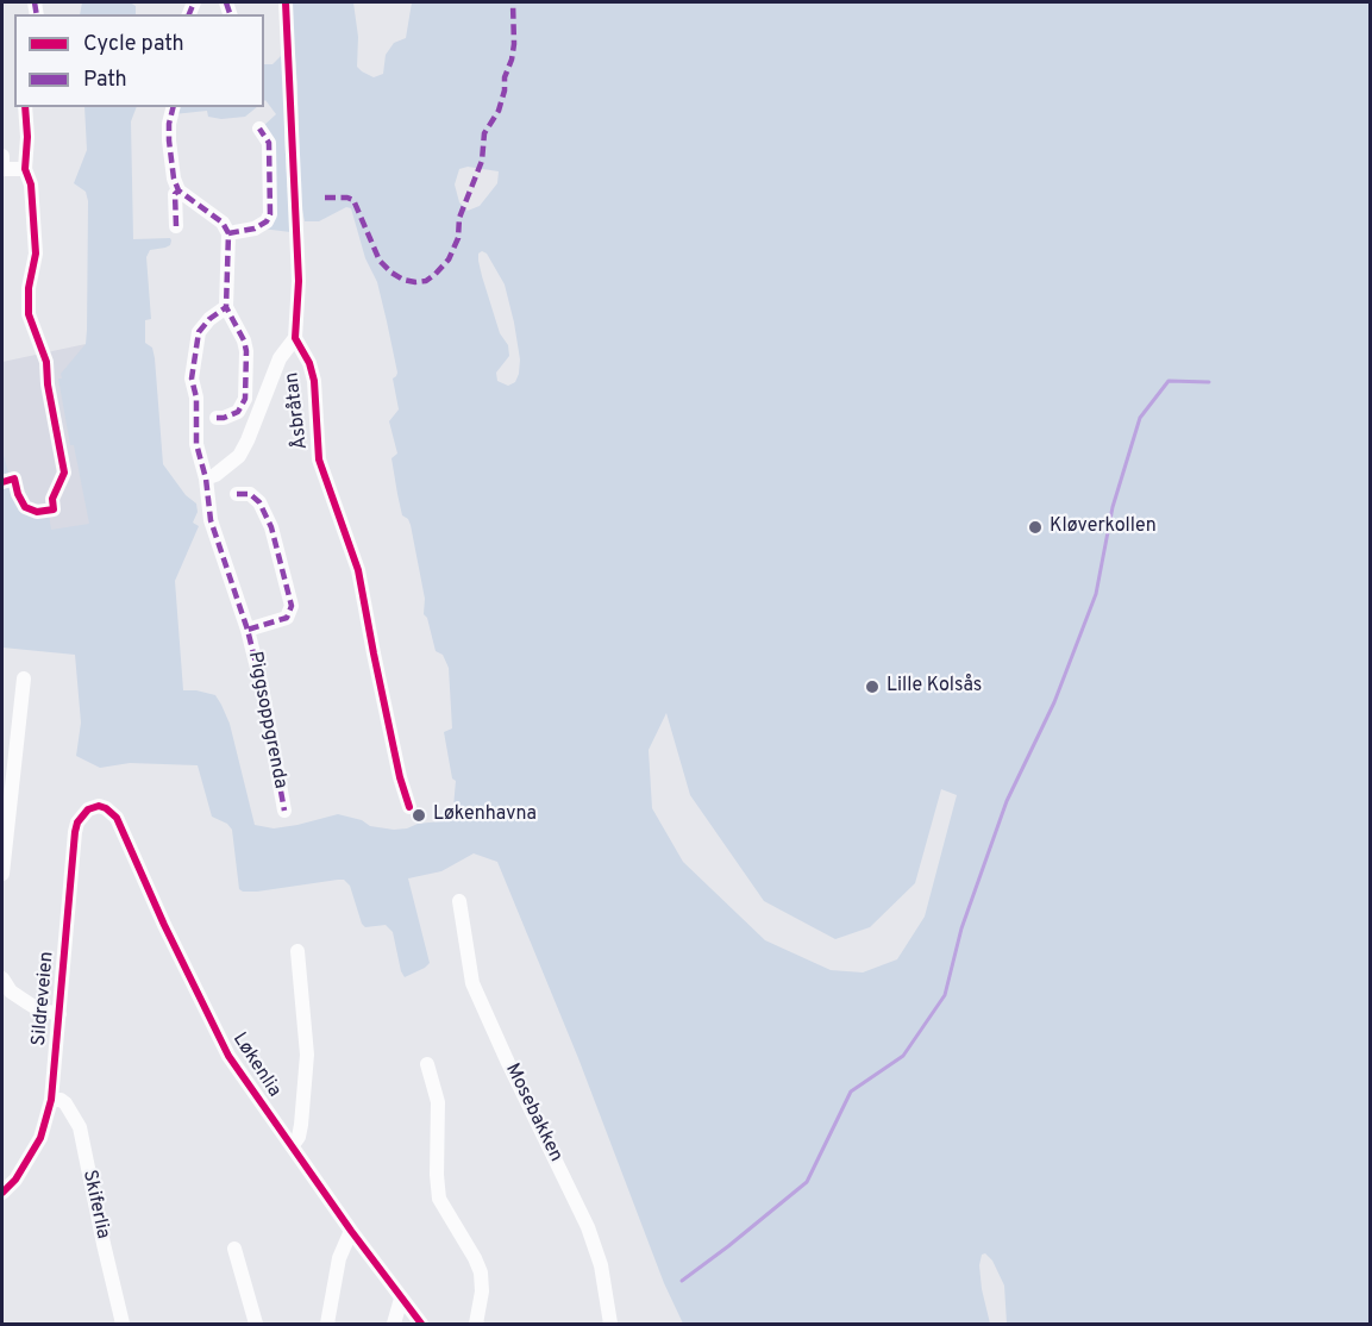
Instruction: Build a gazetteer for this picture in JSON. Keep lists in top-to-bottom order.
{
  "streets": {
    "street": [
      "Åsbråtan",
      "Piggsoppgrenda",
      "Sildreveien",
      "Løkenlia",
      "Mosebakken",
      "Skiferlia"
    ]
  },
  "crossings": [
    ["Sildreveien", "Løkenlia"],
    ["Sildreveien", "Skiferlia"]
  ],
  "places": ["Kløverkollen", "Lille Kolsås", "Løkenhavna"],
  "legend": ["Cycle path", "Path"]
}
